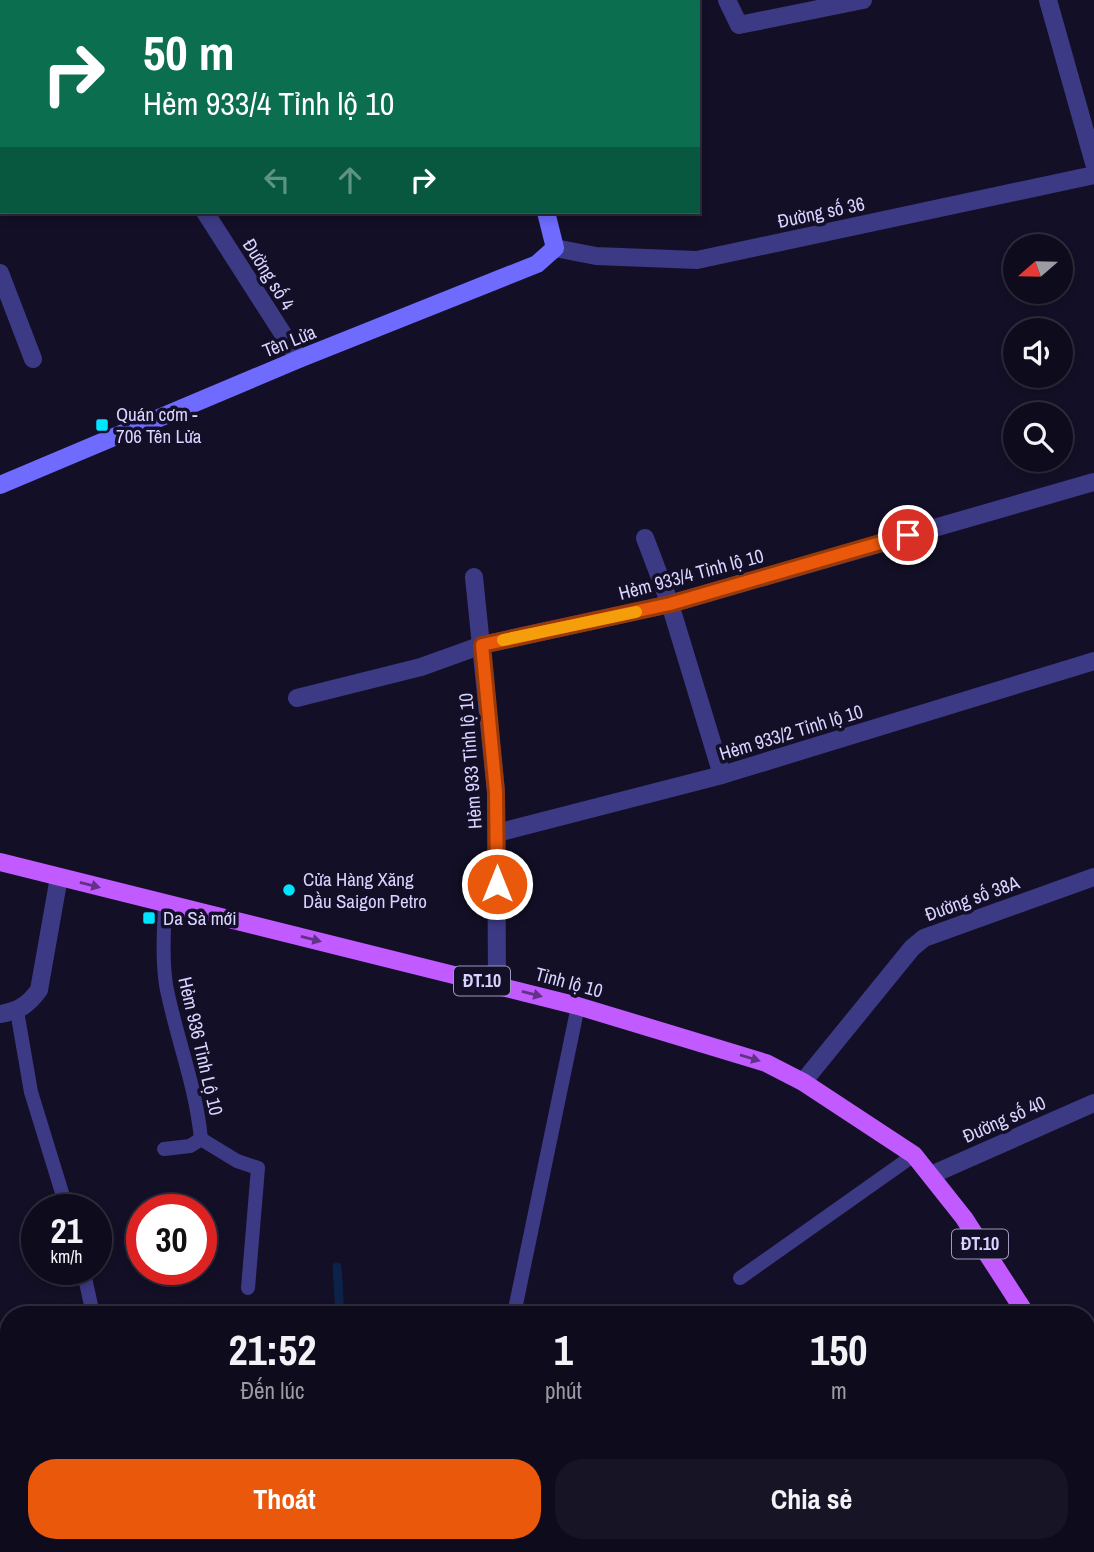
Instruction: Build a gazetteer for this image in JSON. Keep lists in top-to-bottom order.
{
  "streets": {
    "main road": ["ĐT.10", "Tỉnh lộ 10"],
    "street": [
      "Đường số 36",
      "Đường số 4",
      "Tên Lửa",
      "Hẻm 933/4 Tỉnh lộ 10",
      "Hẻm 933/2 Tỉnh lộ 10",
      "Hẻm 933 Tỉnh lộ 10",
      "Đường số 38A",
      "Đường số 40"
    ],
    "lane": ["Hẻm 936 Tỉnh Lộ 10"]
  },
  "crossings": [
    ["Đường số 36", "Tên Lửa"],
    ["Đường số 4", "Tên Lửa"],
    ["Hẻm 933/4 Tỉnh lộ 10", "Hẻm 933 Tỉnh lộ 10"],
    ["Hẻm 933/2 Tỉnh lộ 10", "Hẻm 933 Tỉnh lộ 10"],
    ["Hẻm 933 Tỉnh lộ 10", "Tỉnh lộ 10"],
    ["Đường số 38A", "Tỉnh lộ 10"],
    ["Tỉnh lộ 10", "Hẻm 936 Tỉnh Lộ 10"],
    ["Tỉnh lộ 10", "Đường số 40"]
  ],
  "one_way": ["Tỉnh lộ 10"],
  "places": {
    "transit": ["Quán cơm - 706 Tên Lửa", "Da Sà mới"],
    "other": ["Cửa Hàng Xăng Dầu Saigon Petro"]
  },
  "north": "left",
  "page": {
    "turn": ["50 m", "Hẻm 933/4 Tỉnh lộ 10"],
    "speed": "21 km/h",
    "limit": "30",
    "eta": [
      "21:52",
      "Đến lúc",
      "1",
      "phút",
      "150",
      "m"
    ],
    "buttons": ["Thoát", "Chia sẻ"]
  }
}
